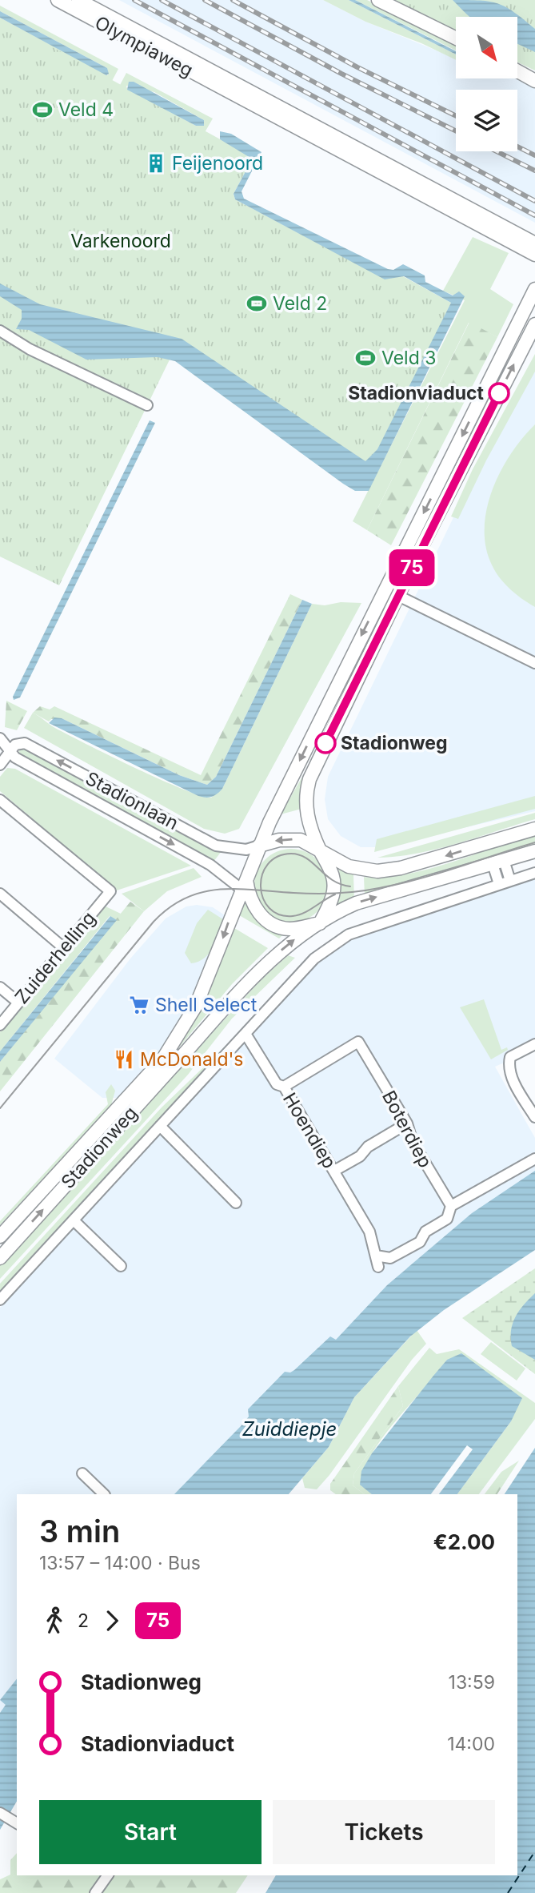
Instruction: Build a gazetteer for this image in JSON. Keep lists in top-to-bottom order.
{
  "streets": {
    "main road": ["Olympiaweg", "Stadionweg"],
    "street": [
      "Stadionlaan",
      "Zuiderhelling",
      "Boterdiep",
      "Hoendiep"
    ]
  },
  "crossings": [
    ["Stadionlaan", "Stadionweg"],
    ["Boterdiep", "Hoendiep"],
    ["Hoendiep", "Stadionweg"]
  ],
  "water": ["Zuiddiepje"],
  "parks": ["Varkenoord"],
  "places": {
    "sports": ["Veld 4", "Veld 2", "Veld 3"],
    "building": ["Feijenoord"],
    "other": ["Stadionviaduct", "Stadionweg"],
    "supermarket": ["Shell Select"],
    "restaurant": ["McDonald's"]
  },
  "lines": ["bus line 75"],
  "north": "bottom right",
  "page": {
    "on_map": "75",
    "heading": ["3 min", "13:57 – 14:00 · Bus", "€2.00"],
    "legs": ["2", "75"],
    "list": [
      {
        "name": "Stadionweg",
        "value": "13:59"
      },
      {
        "name": "Stadionviaduct",
        "value": "14:00"
      }
    ],
    "buttons": ["Start", "Tickets"]
  }
}
